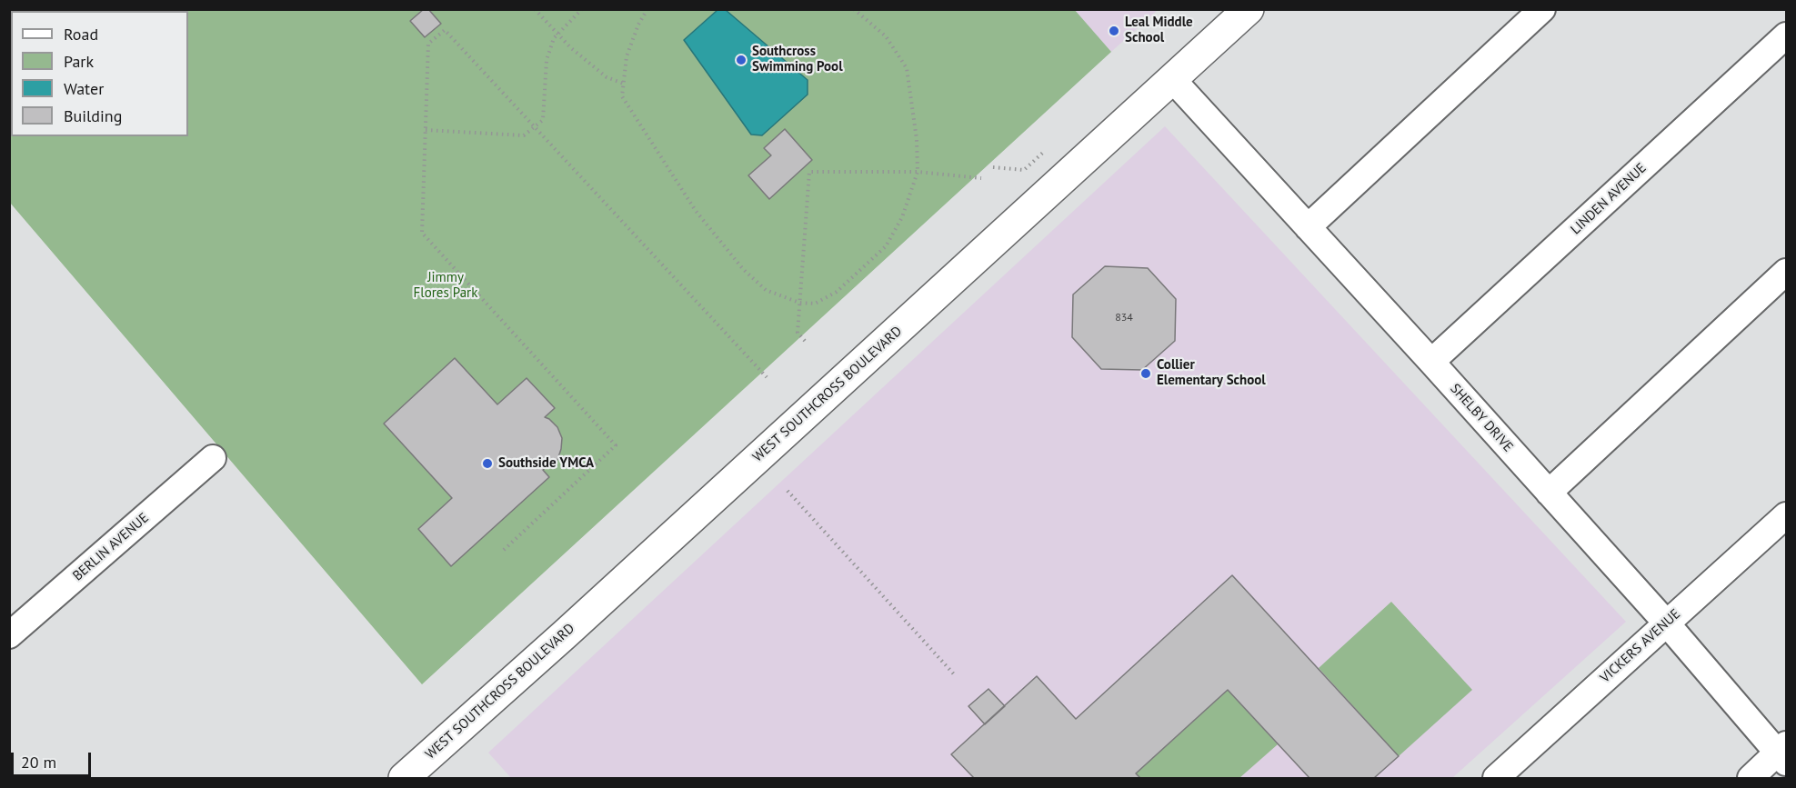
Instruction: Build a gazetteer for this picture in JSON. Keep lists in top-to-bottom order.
{
  "streets": {
    "main road": ["WEST SOUTHCROSS BOULEVARD"],
    "street": [
      "LINDEN AVENUE",
      "SHELBY DRIVE",
      "BERLIN AVENUE",
      "VICKERS AVENUE"
    ]
  },
  "crossings": [
    ["LINDEN AVENUE", "SHELBY DRIVE"],
    ["WEST SOUTHCROSS BOULEVARD", "SHELBY DRIVE"],
    ["SHELBY DRIVE", "VICKERS AVENUE"]
  ],
  "parks": ["Jimmy Flores Park"],
  "places": [
    "Leal Middle School",
    "Southcross Swimming Pool",
    "Collier Elementary School",
    "Southside YMCA"
  ],
  "house_numbers": ["834"],
  "legend": [
    "Road",
    "Park",
    "Water",
    "Building"
  ],
  "scale_bar": "20 m"
}
